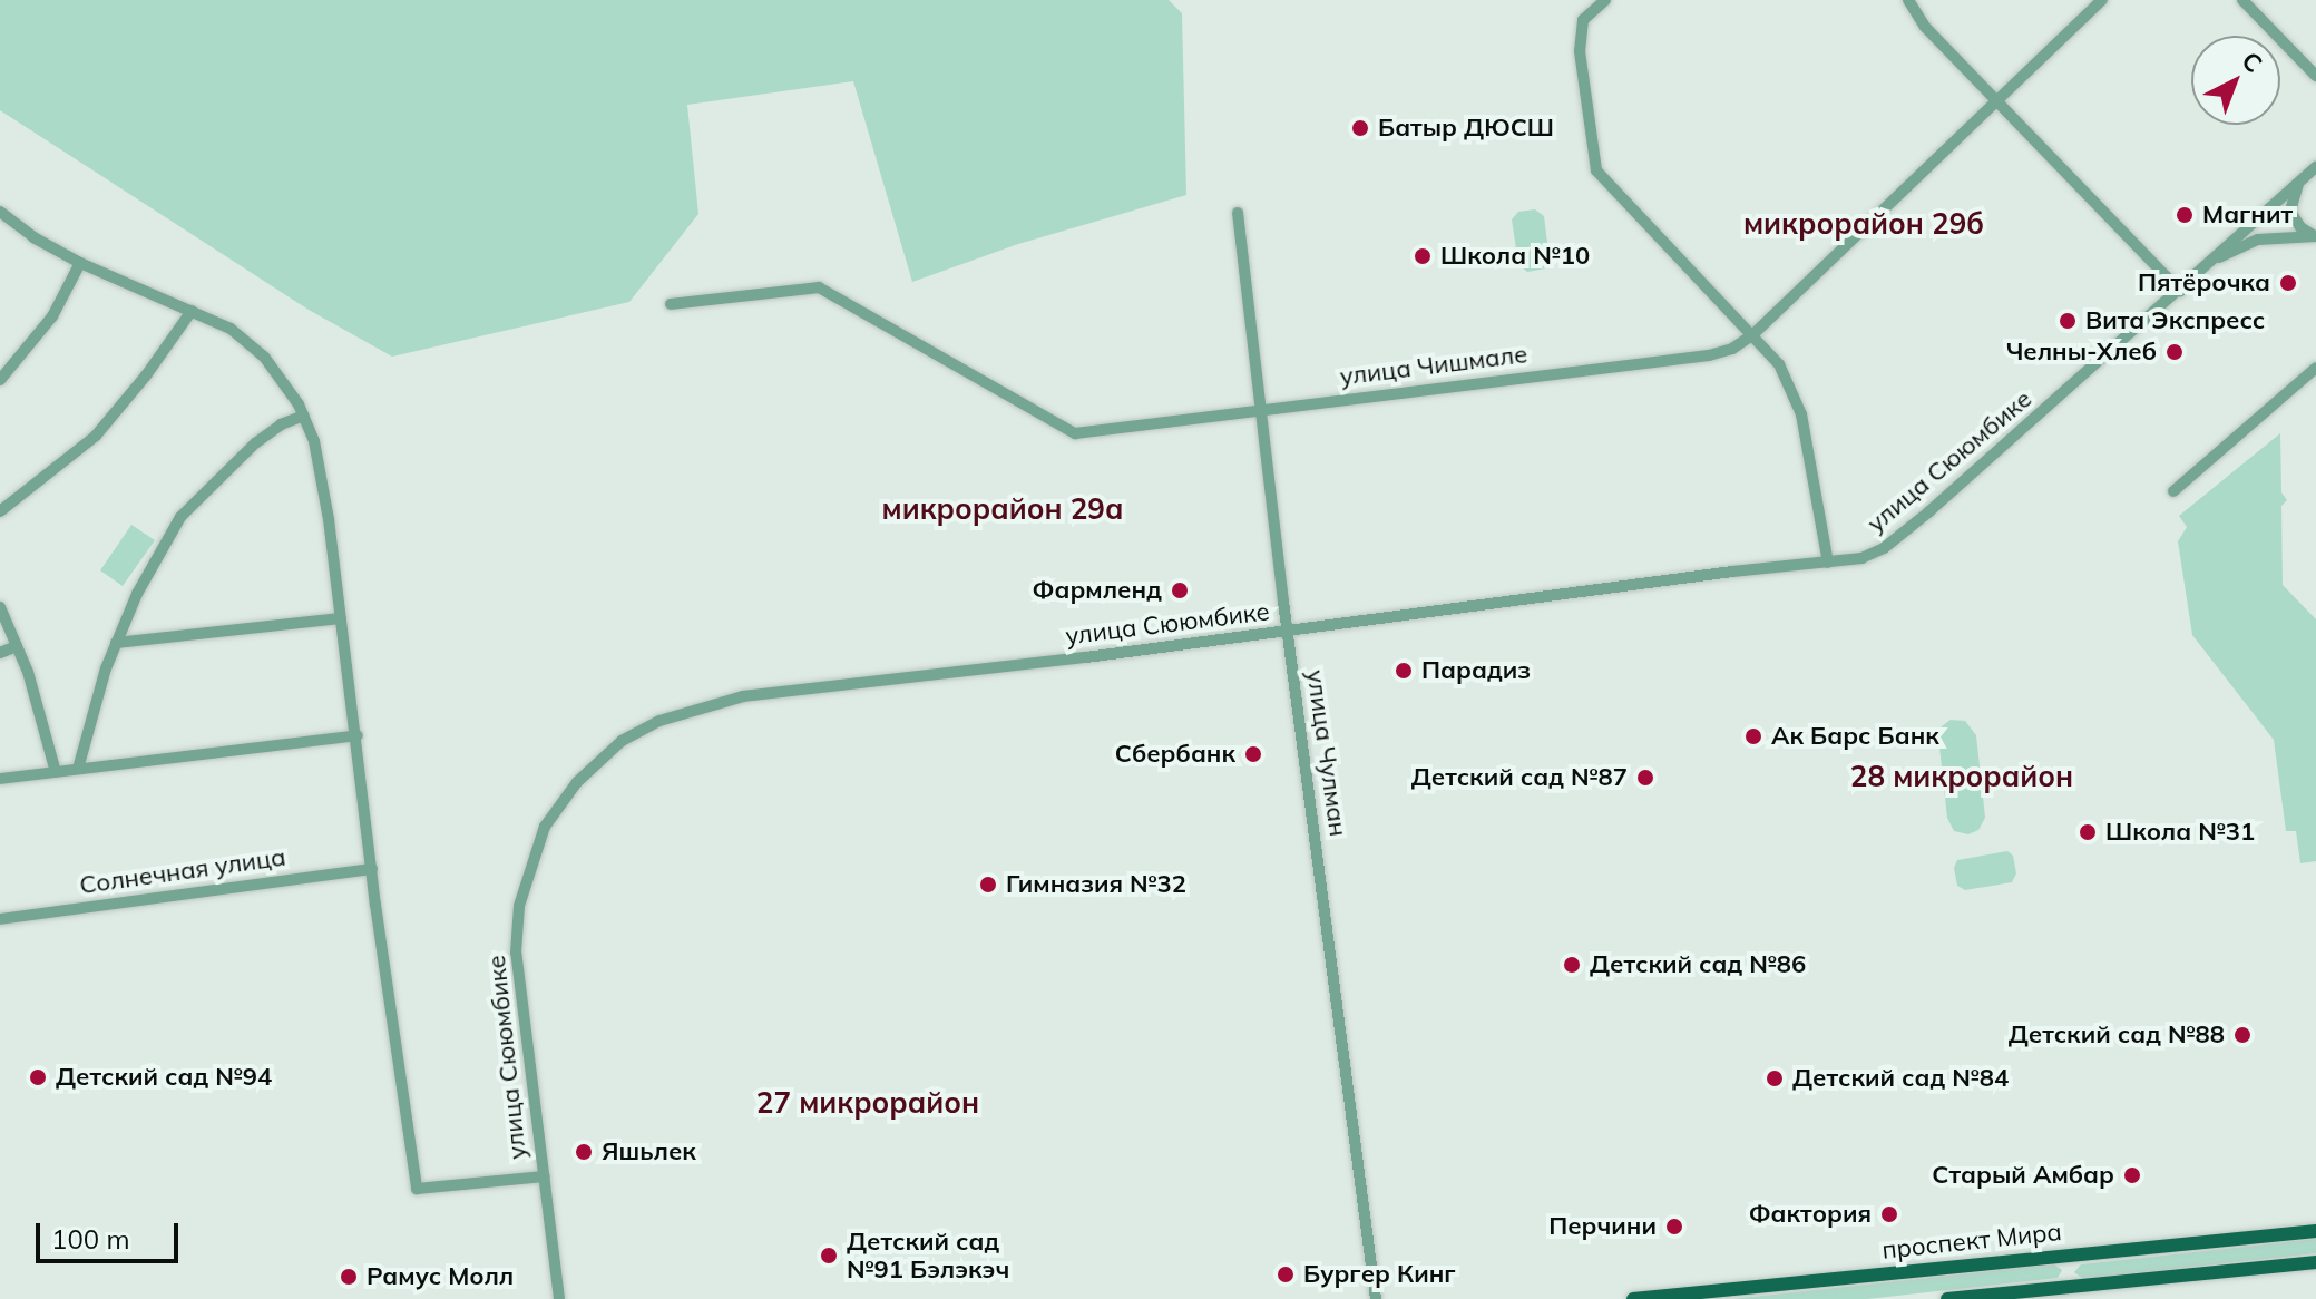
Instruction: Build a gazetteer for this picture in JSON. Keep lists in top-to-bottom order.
{
  "streets": {
    "main road": ["проспект Мира"],
    "street": [
      "улица Чишмале",
      "улица Сююмбике",
      "улица Чулман",
      "Солнечная улица"
    ]
  },
  "crossings": [
    ["улица Чишмале", "улица Чулман"],
    ["улица Сююмбике", "улица Чулман"]
  ],
  "districts": [
    "микрорайон 29б",
    "микрорайон 29а",
    "28 микрорайон",
    "27 микрорайон"
  ],
  "places": [
    "Батыр ДЮСШ",
    "Магнит",
    "Школа №10",
    "Пятёрочка",
    "Вита Экспресс",
    "Челны-Хлеб",
    "Фармленд",
    "Парадиз",
    "Ак Барс Банк",
    "Сбербанк",
    "Детский сад №87",
    "Школа №31",
    "Гимназия №32",
    "Детский сад №86",
    "Детский сад №88",
    "Детский сад №94",
    "Детский сад №84",
    "Яшьлек",
    "Старый Амбар",
    "Фактория",
    "Перчини",
    "Детский сад №91 Бэлэкэч",
    "Бургер Кинг",
    "Рамус Молл"
  ],
  "scale_bar": "100 m",
  "north": "top right"
}
